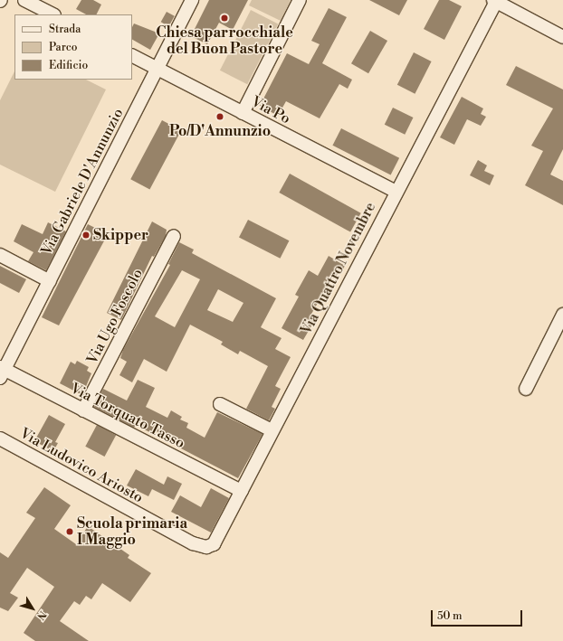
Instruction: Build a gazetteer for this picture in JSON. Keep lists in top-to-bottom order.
{
  "streets": {
    "street": [
      "Via Po",
      "Via Gabriele D'Annunzio",
      "Via Quattro Novembre",
      "Via Ugo Foscolo",
      "Via Torquato Tasso",
      "Via Ludovico Ariosto"
    ]
  },
  "crossings": [
    ["Via Po", "Via Gabriele D'Annunzio"],
    ["Via Po", "Via Quattro Novembre"],
    ["Via Gabriele D'Annunzio", "Via Torquato Tasso"],
    ["Via Quattro Novembre", "Via Torquato Tasso"],
    ["Via Quattro Novembre", "Via Ludovico Ariosto"],
    ["Via Ugo Foscolo", "Via Torquato Tasso"]
  ],
  "places": [
    "Chiesa parrocchiale del Buon Pastore",
    "Po/D'Annunzio",
    "Skipper",
    "Scuola primaria I Maggio"
  ],
  "legend": ["Strada", "Parco", "Edificio"],
  "scale_bar": "50 m",
  "north": "bottom right"
}
